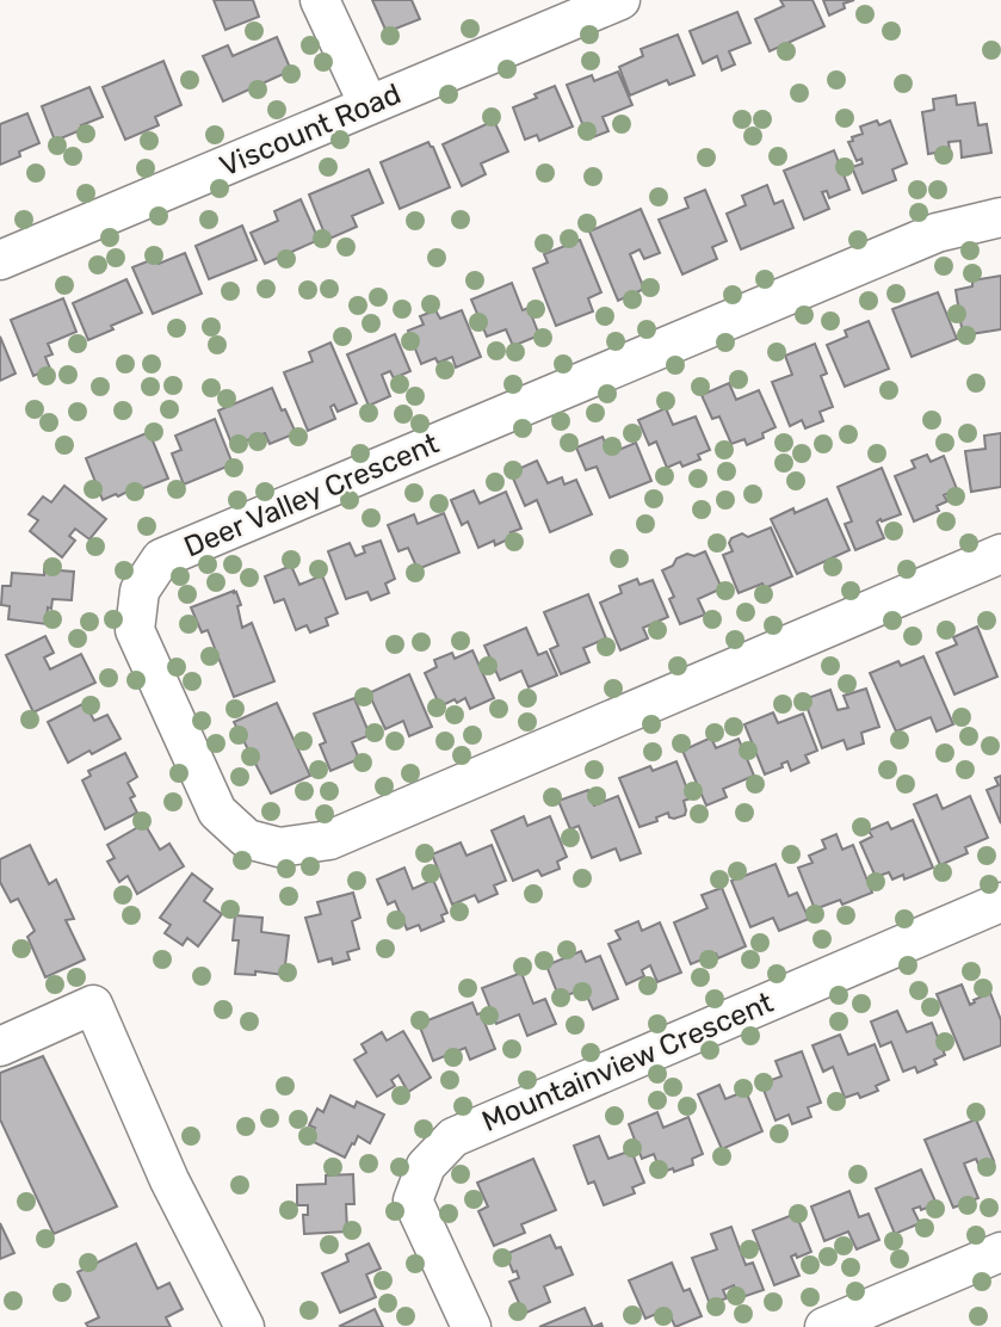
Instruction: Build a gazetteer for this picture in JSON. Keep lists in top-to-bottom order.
{
  "streets": {
    "street": ["Viscount Road", "Deer Valley Crescent", "Mountainview Crescent"]
  }
}
